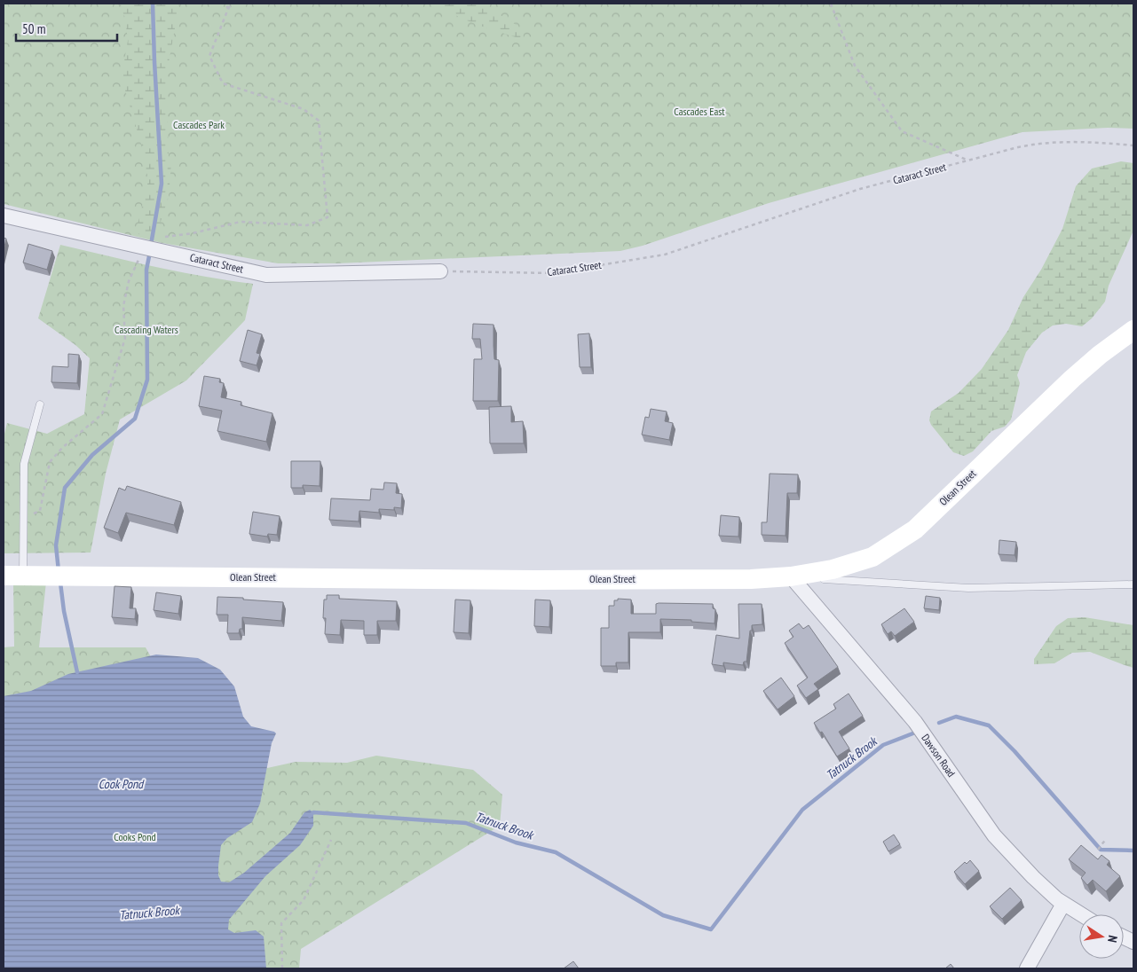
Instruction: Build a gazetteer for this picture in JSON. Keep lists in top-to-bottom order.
{
  "streets": {
    "street": ["Cataract Street", "Olean Street", "Dawson Road"]
  },
  "crossings": [
    ["Olean Street", "Dawson Road"]
  ],
  "water": ["Tatnuck Brook", "Cook Pond"],
  "parks": [
    "Cascades East",
    "Cascades Park",
    "Cascading Waters",
    "Cooks Pond"
  ],
  "scale_bar": "50 m",
  "north": "right"
}
